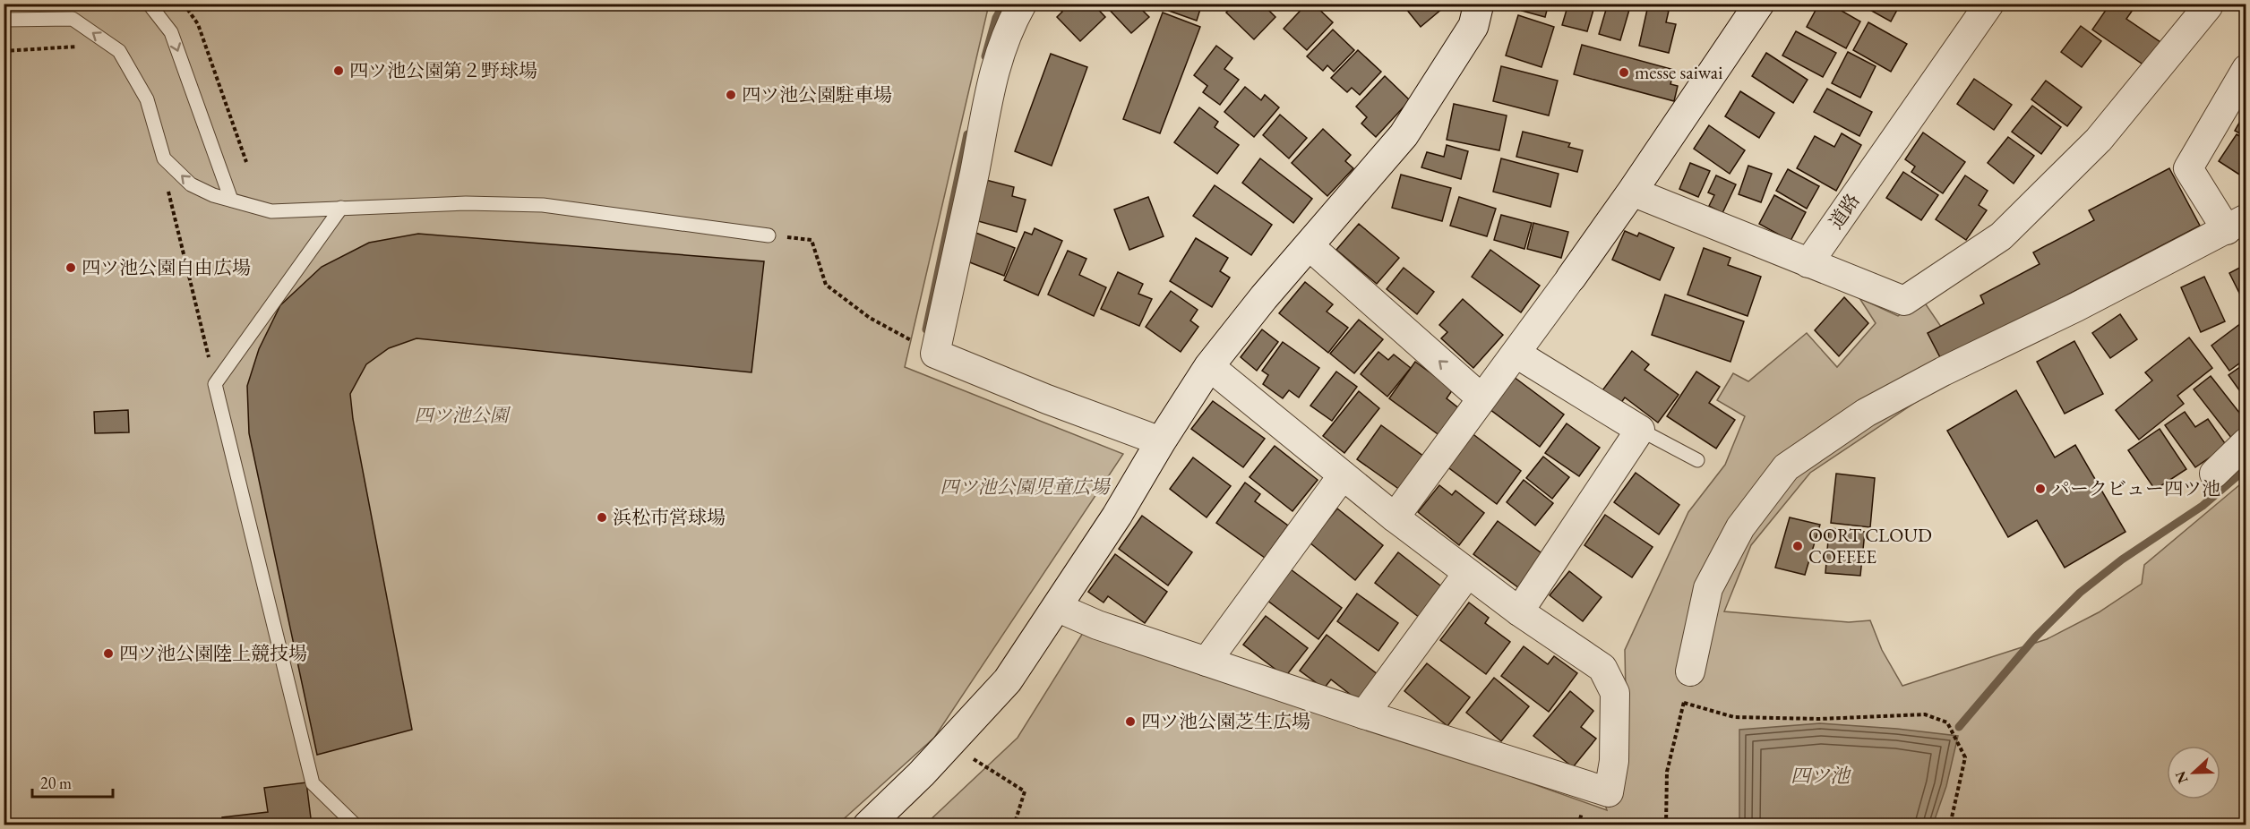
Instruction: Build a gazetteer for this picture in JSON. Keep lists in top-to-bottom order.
{
  "streets": {
    "street": ["道路"]
  },
  "water": ["四ツ池"],
  "parks": ["四ツ池公園", "四ツ池公園児童広場"],
  "places": [
    "四ツ池公園第２野球場",
    "messe saiwai",
    "四ツ池公園駐車場",
    "四ツ池公園自由広場",
    "パークビュー四ツ池",
    "浜松市営球場",
    "OORT CLOUD COFFEE",
    "四ツ池公園陸上競技場",
    "四ツ池公園芝生広場"
  ],
  "scale_bar": "20 m",
  "north": "left"
}
